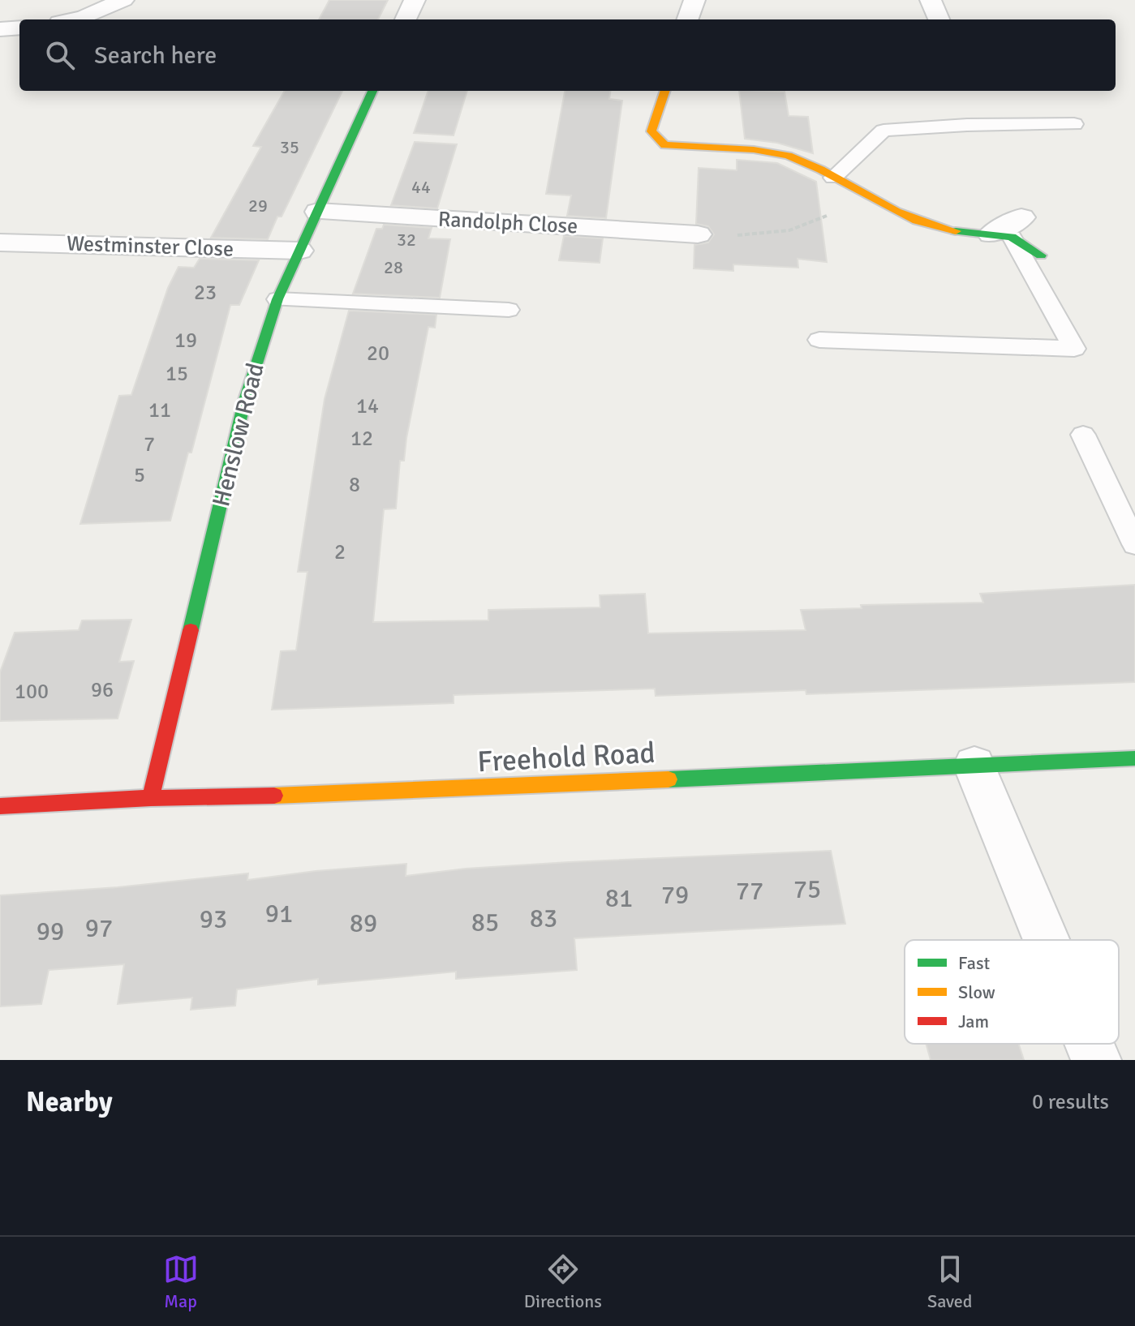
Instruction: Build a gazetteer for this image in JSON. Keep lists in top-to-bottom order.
{
  "streets": {
    "street": [
      "Randolph Close",
      "Westminster Close",
      "Henslow Road",
      "Freehold Road"
    ]
  },
  "crossings": [
    ["Randolph Close", "Henslow Road"],
    ["Westminster Close", "Henslow Road"],
    ["Henslow Road", "Freehold Road"]
  ],
  "house_numbers": [
    "35",
    "44",
    "29",
    "32",
    "28",
    "23",
    "19",
    "20",
    "15",
    "14",
    "11",
    "12",
    "7",
    "5",
    "8",
    "2",
    "96",
    "100",
    "75",
    "77",
    "79",
    "81",
    "91",
    "83",
    "93",
    "85",
    "89",
    "97",
    "99"
  ],
  "legend": ["Fast", "Slow", "Jam"],
  "page": {
    "search": "Search here",
    "heading": ["Nearby", "0 results"],
    "nav": ["Map", "Directions", "Saved"]
  }
}
